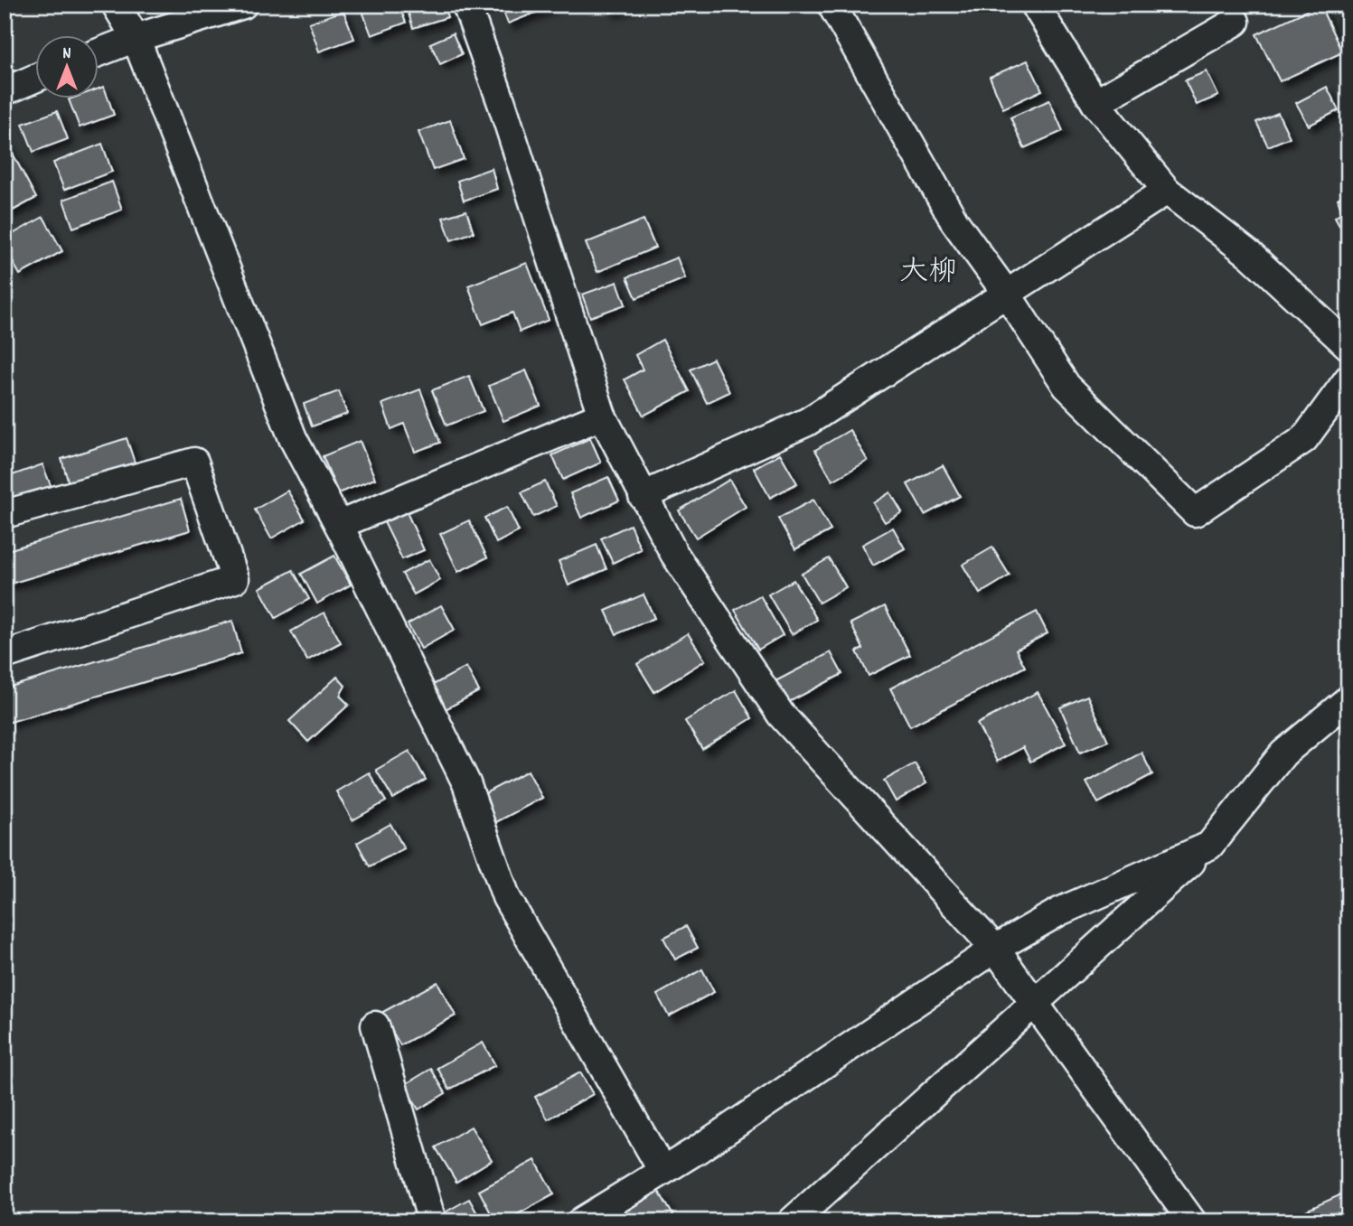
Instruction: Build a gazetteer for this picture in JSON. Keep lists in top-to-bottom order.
{
  "districts": ["大柳"],
  "north": "top"
}
